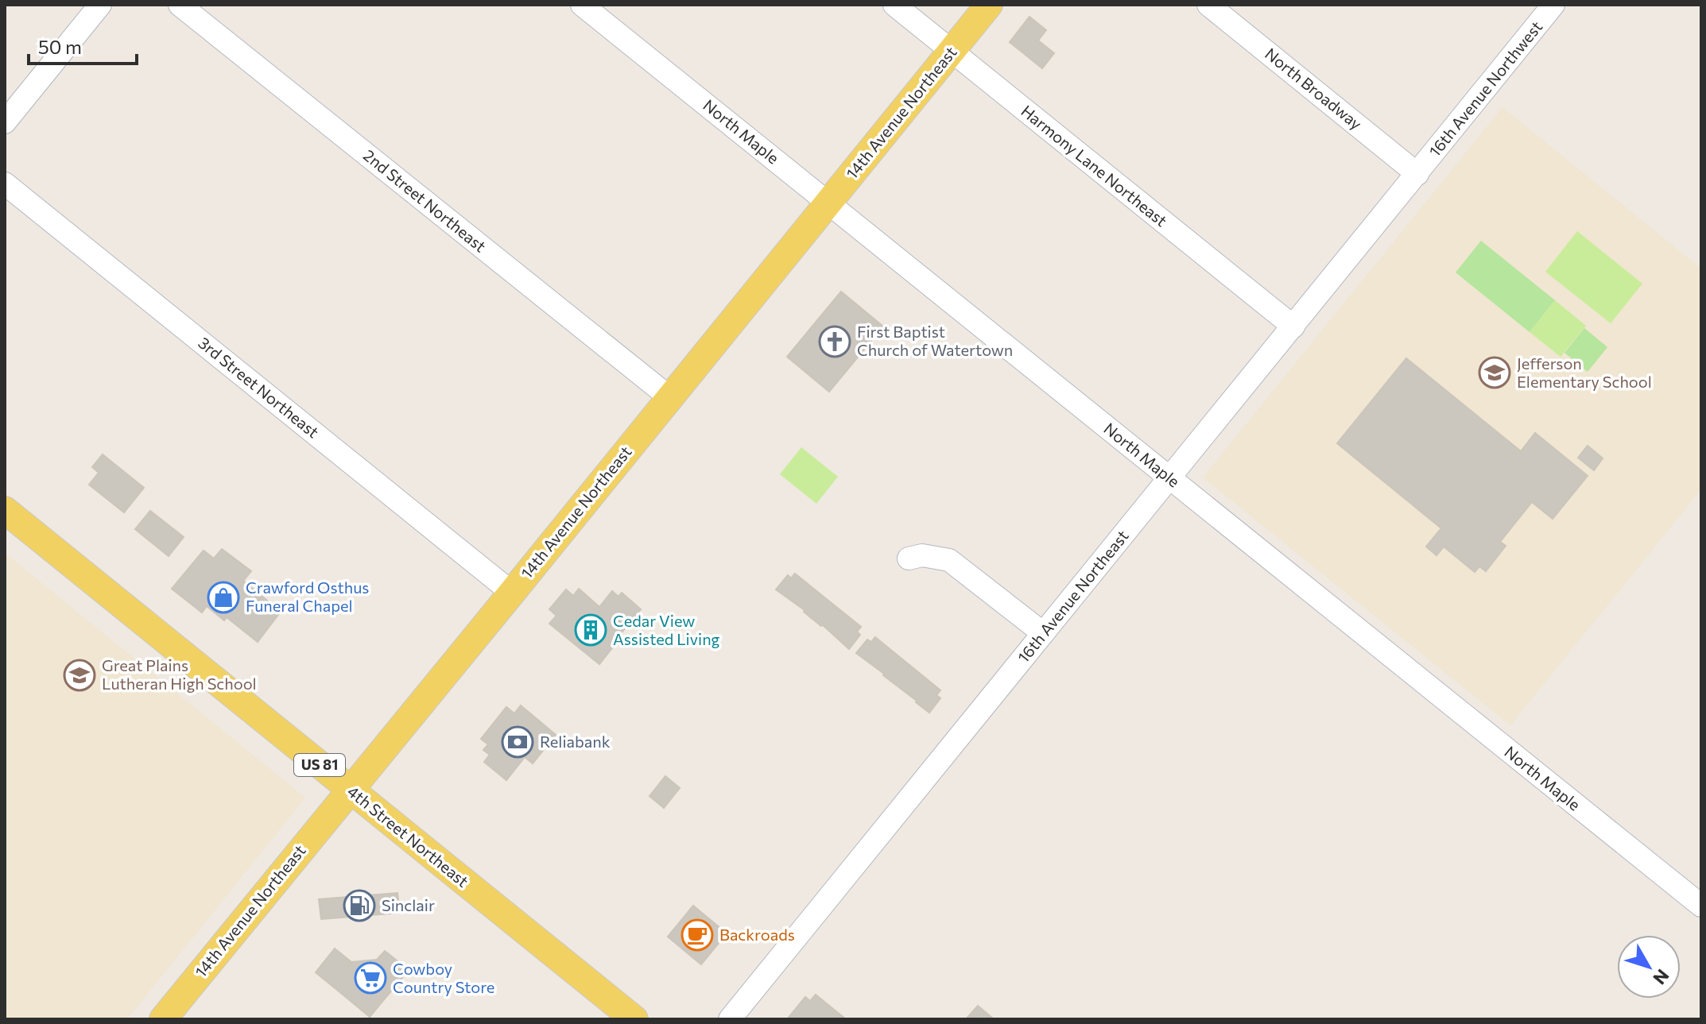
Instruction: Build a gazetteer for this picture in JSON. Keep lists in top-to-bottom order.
{
  "streets": {
    "main road": ["14th Avenue Northeast", "US 81", "4th Street Northeast"],
    "street": [
      "North Broadway",
      "16th Avenue Northwest",
      "North Maple",
      "Harmony Lane Northeast",
      "2nd Street Northeast",
      "3rd Street Northeast",
      "16th Avenue Northeast"
    ]
  },
  "crossings": [
    ["North Broadway", "16th Avenue Northwest"],
    ["North Broadway", "16th Avenue Northeast"],
    ["16th Avenue Northwest", "16th Avenue Northeast"],
    ["14th Avenue Northeast", "North Maple"],
    ["14th Avenue Northeast", "Harmony Lane Northeast"],
    ["14th Avenue Northeast", "2nd Street Northeast"],
    ["14th Avenue Northeast", "3rd Street Northeast"],
    ["14th Avenue Northeast", "4th Street Northeast"],
    ["North Maple", "16th Avenue Northeast"],
    ["Harmony Lane Northeast", "16th Avenue Northeast"]
  ],
  "places": {
    "church": ["First Baptist Church of Watertown"],
    "school or university": ["Jefferson Elementary School", "Great Plains Lutheran High School"],
    "shop": ["Crawford Osthus Funeral Chapel"],
    "building": ["Cedar View Assisted Living"],
    "bank": ["Reliabank"],
    "fuel station": ["Sinclair"],
    "cafe": ["Backroads"],
    "supermarket": ["Cowboy Country Store"]
  },
  "scale_bar": "50 m",
  "north": "bottom right"
}
